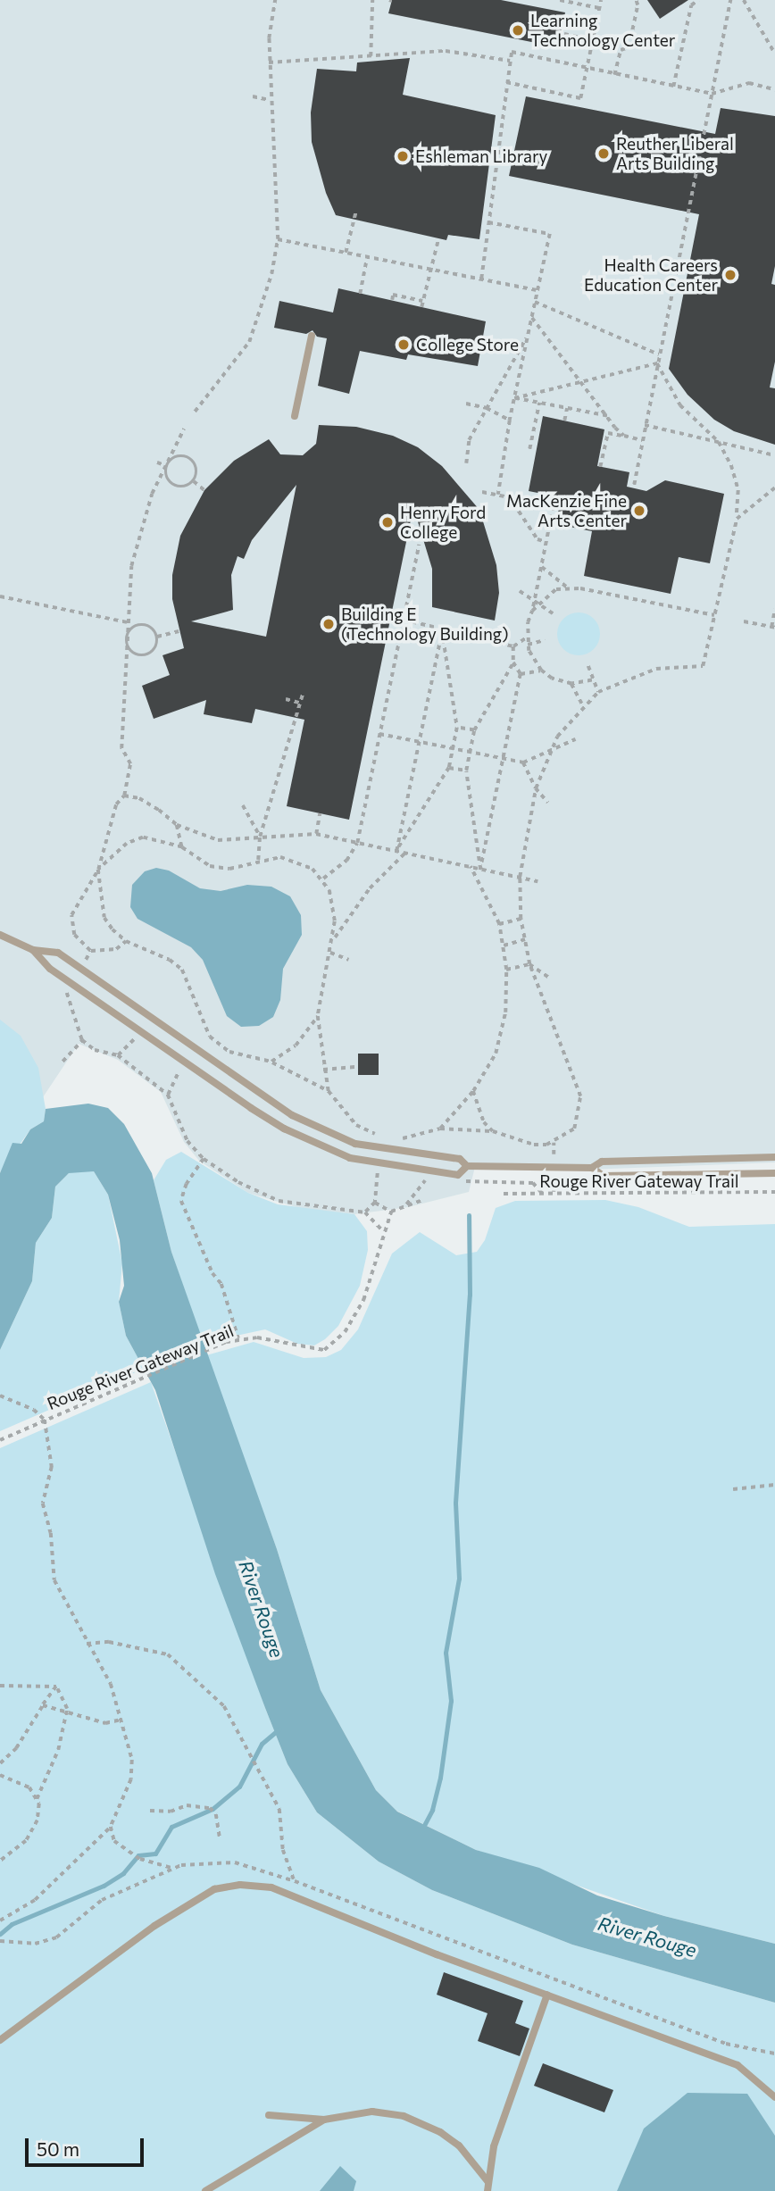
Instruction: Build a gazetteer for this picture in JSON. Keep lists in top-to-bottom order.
{
  "streets": {
    "path": ["Rouge River Gateway Trail"]
  },
  "water": ["River Rouge"],
  "places": [
    "Learning Technology Center",
    "Reuther Liberal Arts Building",
    "Eshleman Library",
    "Health Careers Education Center",
    "College Store",
    "MacKenzie Fine Arts Center",
    "Henry Ford College",
    "Building E (Technology Building)"
  ],
  "scale_bar": "50 m"
}
